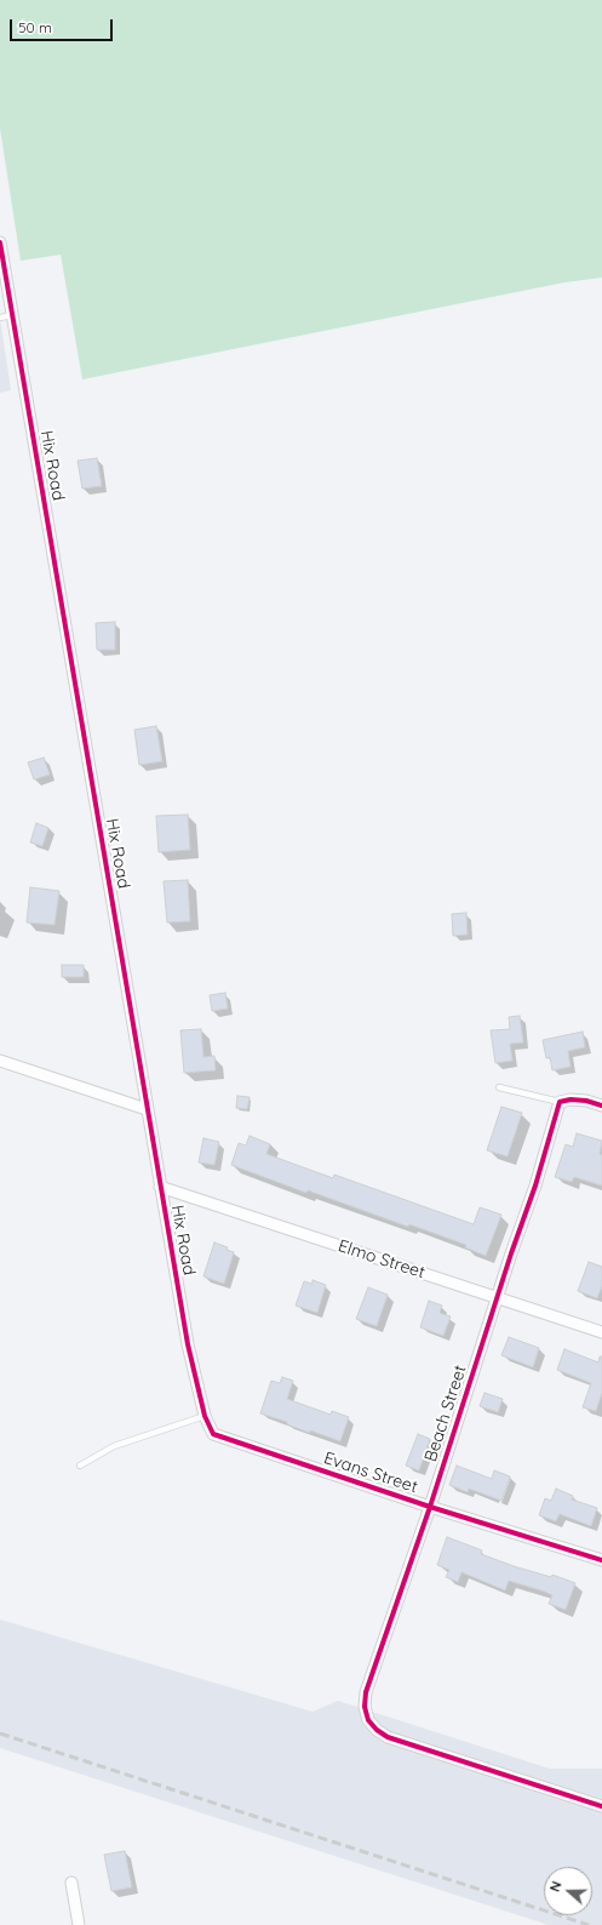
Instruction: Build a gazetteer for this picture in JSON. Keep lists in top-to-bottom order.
{
  "streets": {
    "street": [
      "Hix Road",
      "Elmo Street",
      "Beach Street",
      "Evans Street"
    ]
  },
  "crossings": [
    ["Hix Road", "Elmo Street"],
    ["Hix Road", "Evans Street"],
    ["Elmo Street", "Beach Street"],
    ["Beach Street", "Evans Street"]
  ],
  "scale_bar": "50 m",
  "north": "left"
}
